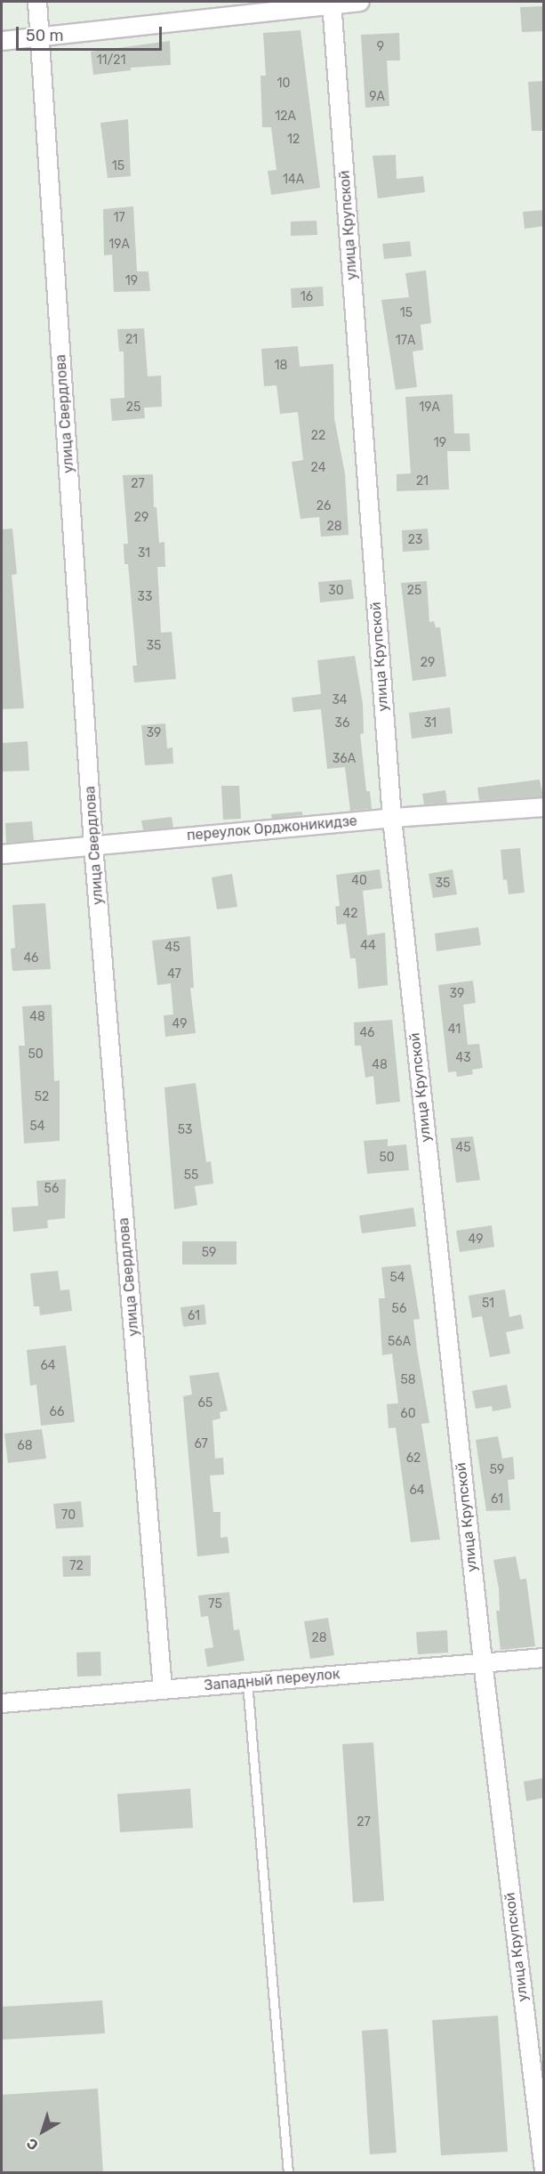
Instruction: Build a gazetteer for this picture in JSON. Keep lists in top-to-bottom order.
{
  "streets": {
    "street": [
      "улица Крупской",
      "улица Свердлова",
      "переулок Орджоникидзе",
      "Западный переулок"
    ]
  },
  "crossings": [
    ["улица Крупской", "переулок Орджоникидзе"],
    ["улица Крупской", "Западный переулок"],
    ["улица Свердлова", "переулок Орджоникидзе"],
    ["улица Свердлова", "Западный переулок"]
  ],
  "house_numbers": [
    "9",
    "11/21",
    "10",
    "9А",
    "12А",
    "12",
    "15",
    "14А",
    "17",
    "19А",
    "19",
    "16",
    "15",
    "21",
    "17А",
    "18",
    "25",
    "19А",
    "22",
    "19",
    "24",
    "21",
    "27",
    "26",
    "29",
    "28",
    "23",
    "31",
    "30",
    "25",
    "33",
    "35",
    "29",
    "34",
    "36",
    "31",
    "39",
    "36А",
    "40",
    "35",
    "42",
    "44",
    "45",
    "46",
    "47",
    "39",
    "48",
    "49",
    "41",
    "46",
    "50",
    "43",
    "48",
    "52",
    "54",
    "53",
    "45",
    "50",
    "55",
    "56",
    "49",
    "59",
    "54",
    "51",
    "56",
    "61",
    "56А",
    "64",
    "58",
    "65",
    "66",
    "60",
    "67",
    "68",
    "62",
    "59",
    "64",
    "61",
    "70",
    "72",
    "75",
    "28",
    "27"
  ],
  "scale_bar": "50 m",
  "north": "bottom left"
}
